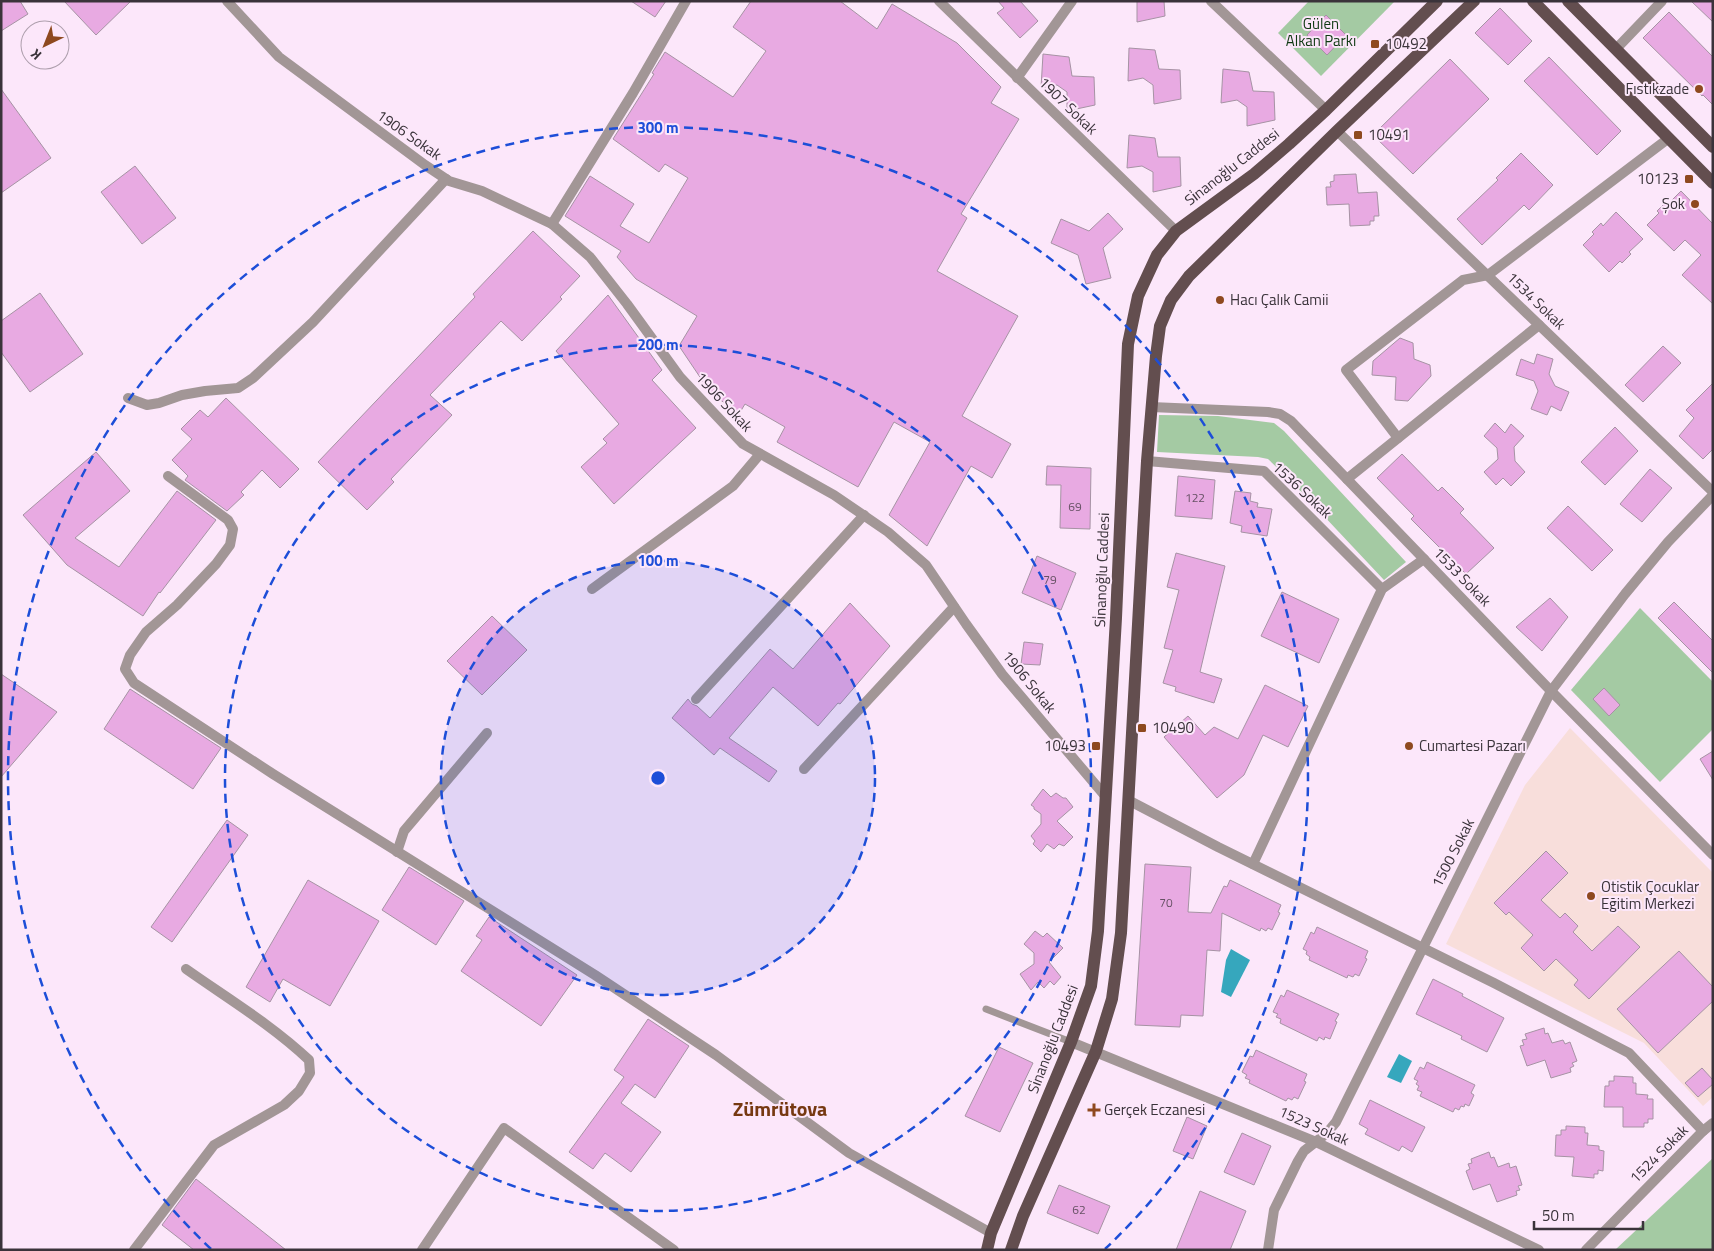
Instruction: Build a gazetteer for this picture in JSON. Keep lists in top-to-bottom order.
{
  "streets": {
    "main road": ["Si̇nanoğlu Caddesi"],
    "street": [
      "1907 Sokak",
      "1906 Sokak",
      "1534 Sokak",
      "1536 Sokak",
      "1533 Sokak",
      "1500 Sokak",
      "1523 Sokak",
      "1524 Sokak"
    ]
  },
  "crossings": [
    ["1907 Sokak", "Si̇nanoğlu Caddesi"],
    ["1906 Sokak", "Si̇nanoğlu Caddesi"],
    ["Si̇nanoğlu Caddesi", "1523 Sokak"],
    ["1534 Sokak", "1500 Sokak"],
    ["1533 Sokak", "1500 Sokak"],
    ["1500 Sokak", "1523 Sokak"]
  ],
  "districts": ["Zümrütova"],
  "parks": ["Gülen Alkan Parkı"],
  "places": {
    "transit": [
      "10492",
      "10491",
      "10123",
      "10490",
      "10493"
    ],
    "other": [
      "Fıstıkzade",
      "Şok",
      "Hacı Çalık Camii",
      "Cumartesi Pazarı",
      "Otistik Çocuklar Eğitim Merkezi"
    ],
    "health": ["Gerçek Eczanesi"]
  },
  "house_numbers": [
    "122",
    "69",
    "79",
    "70",
    "62"
  ],
  "scale_bar": "50 m",
  "north": "bottom left",
  "rings": ["300 m", "200 m", "100 m"]
}
